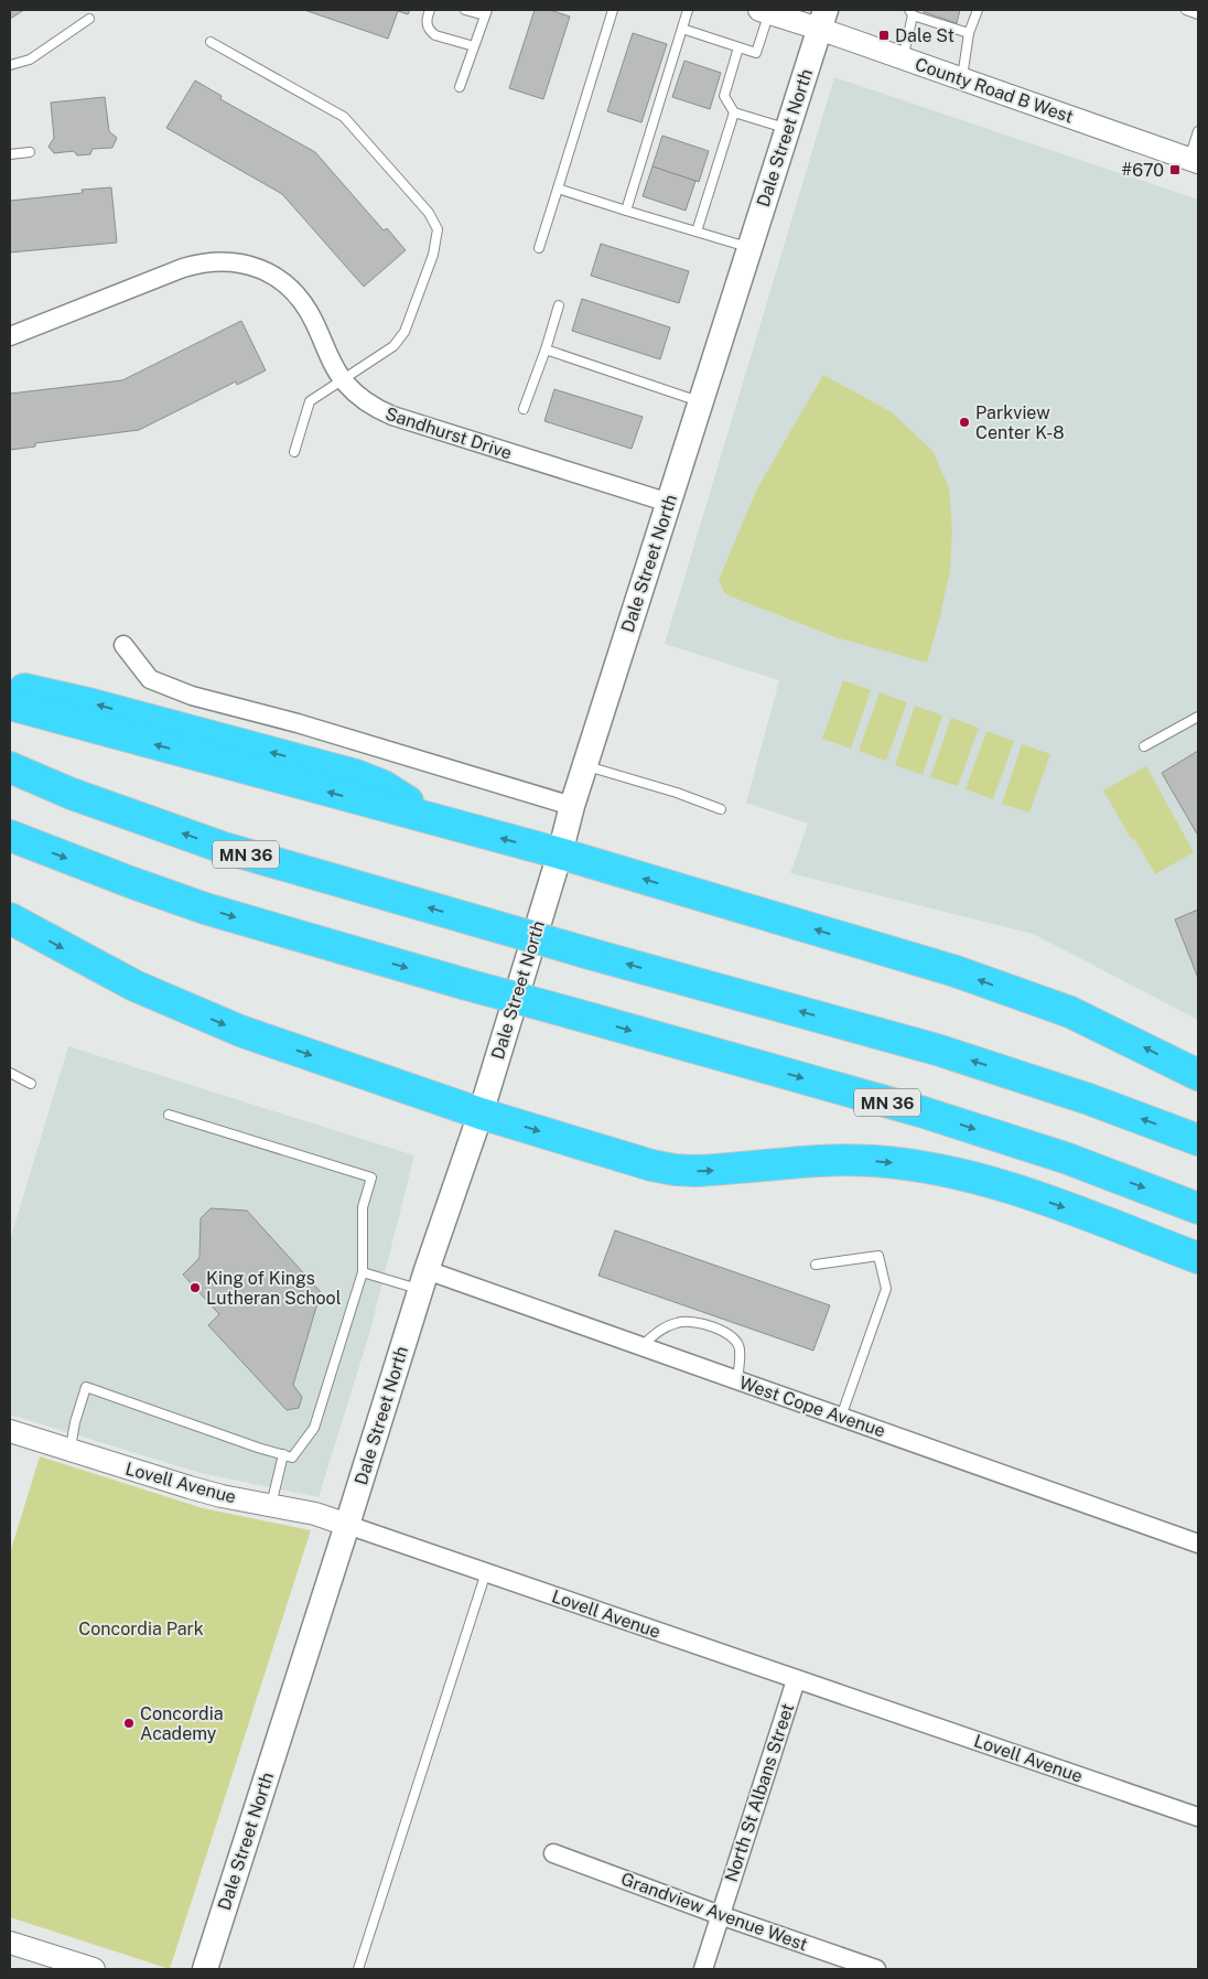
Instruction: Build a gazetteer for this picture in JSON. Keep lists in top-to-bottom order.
{
  "streets": {
    "highway": ["MN 36"],
    "main road": ["Dale Street North"],
    "street": [
      "County Road B West",
      "Sandhurst Drive",
      "West Cope Avenue",
      "Lovell Avenue",
      "North St Albans Street",
      "Grandview Avenue West"
    ]
  },
  "crossings": [
    ["County Road B West", "Dale Street North"],
    ["Dale Street North", "Sandhurst Drive"],
    ["Dale Street North", "West Cope Avenue"],
    ["Dale Street North", "Lovell Avenue"],
    ["Lovell Avenue", "North St Albans Street"],
    ["North St Albans Street", "Grandview Avenue West"]
  ],
  "parks": ["Concordia Park"],
  "places": {
    "transit": ["Dale St", "#670"],
    "other": ["Parkview Center K-8", "King of Kings Lutheran School", "Concordia Academy"]
  }
}
